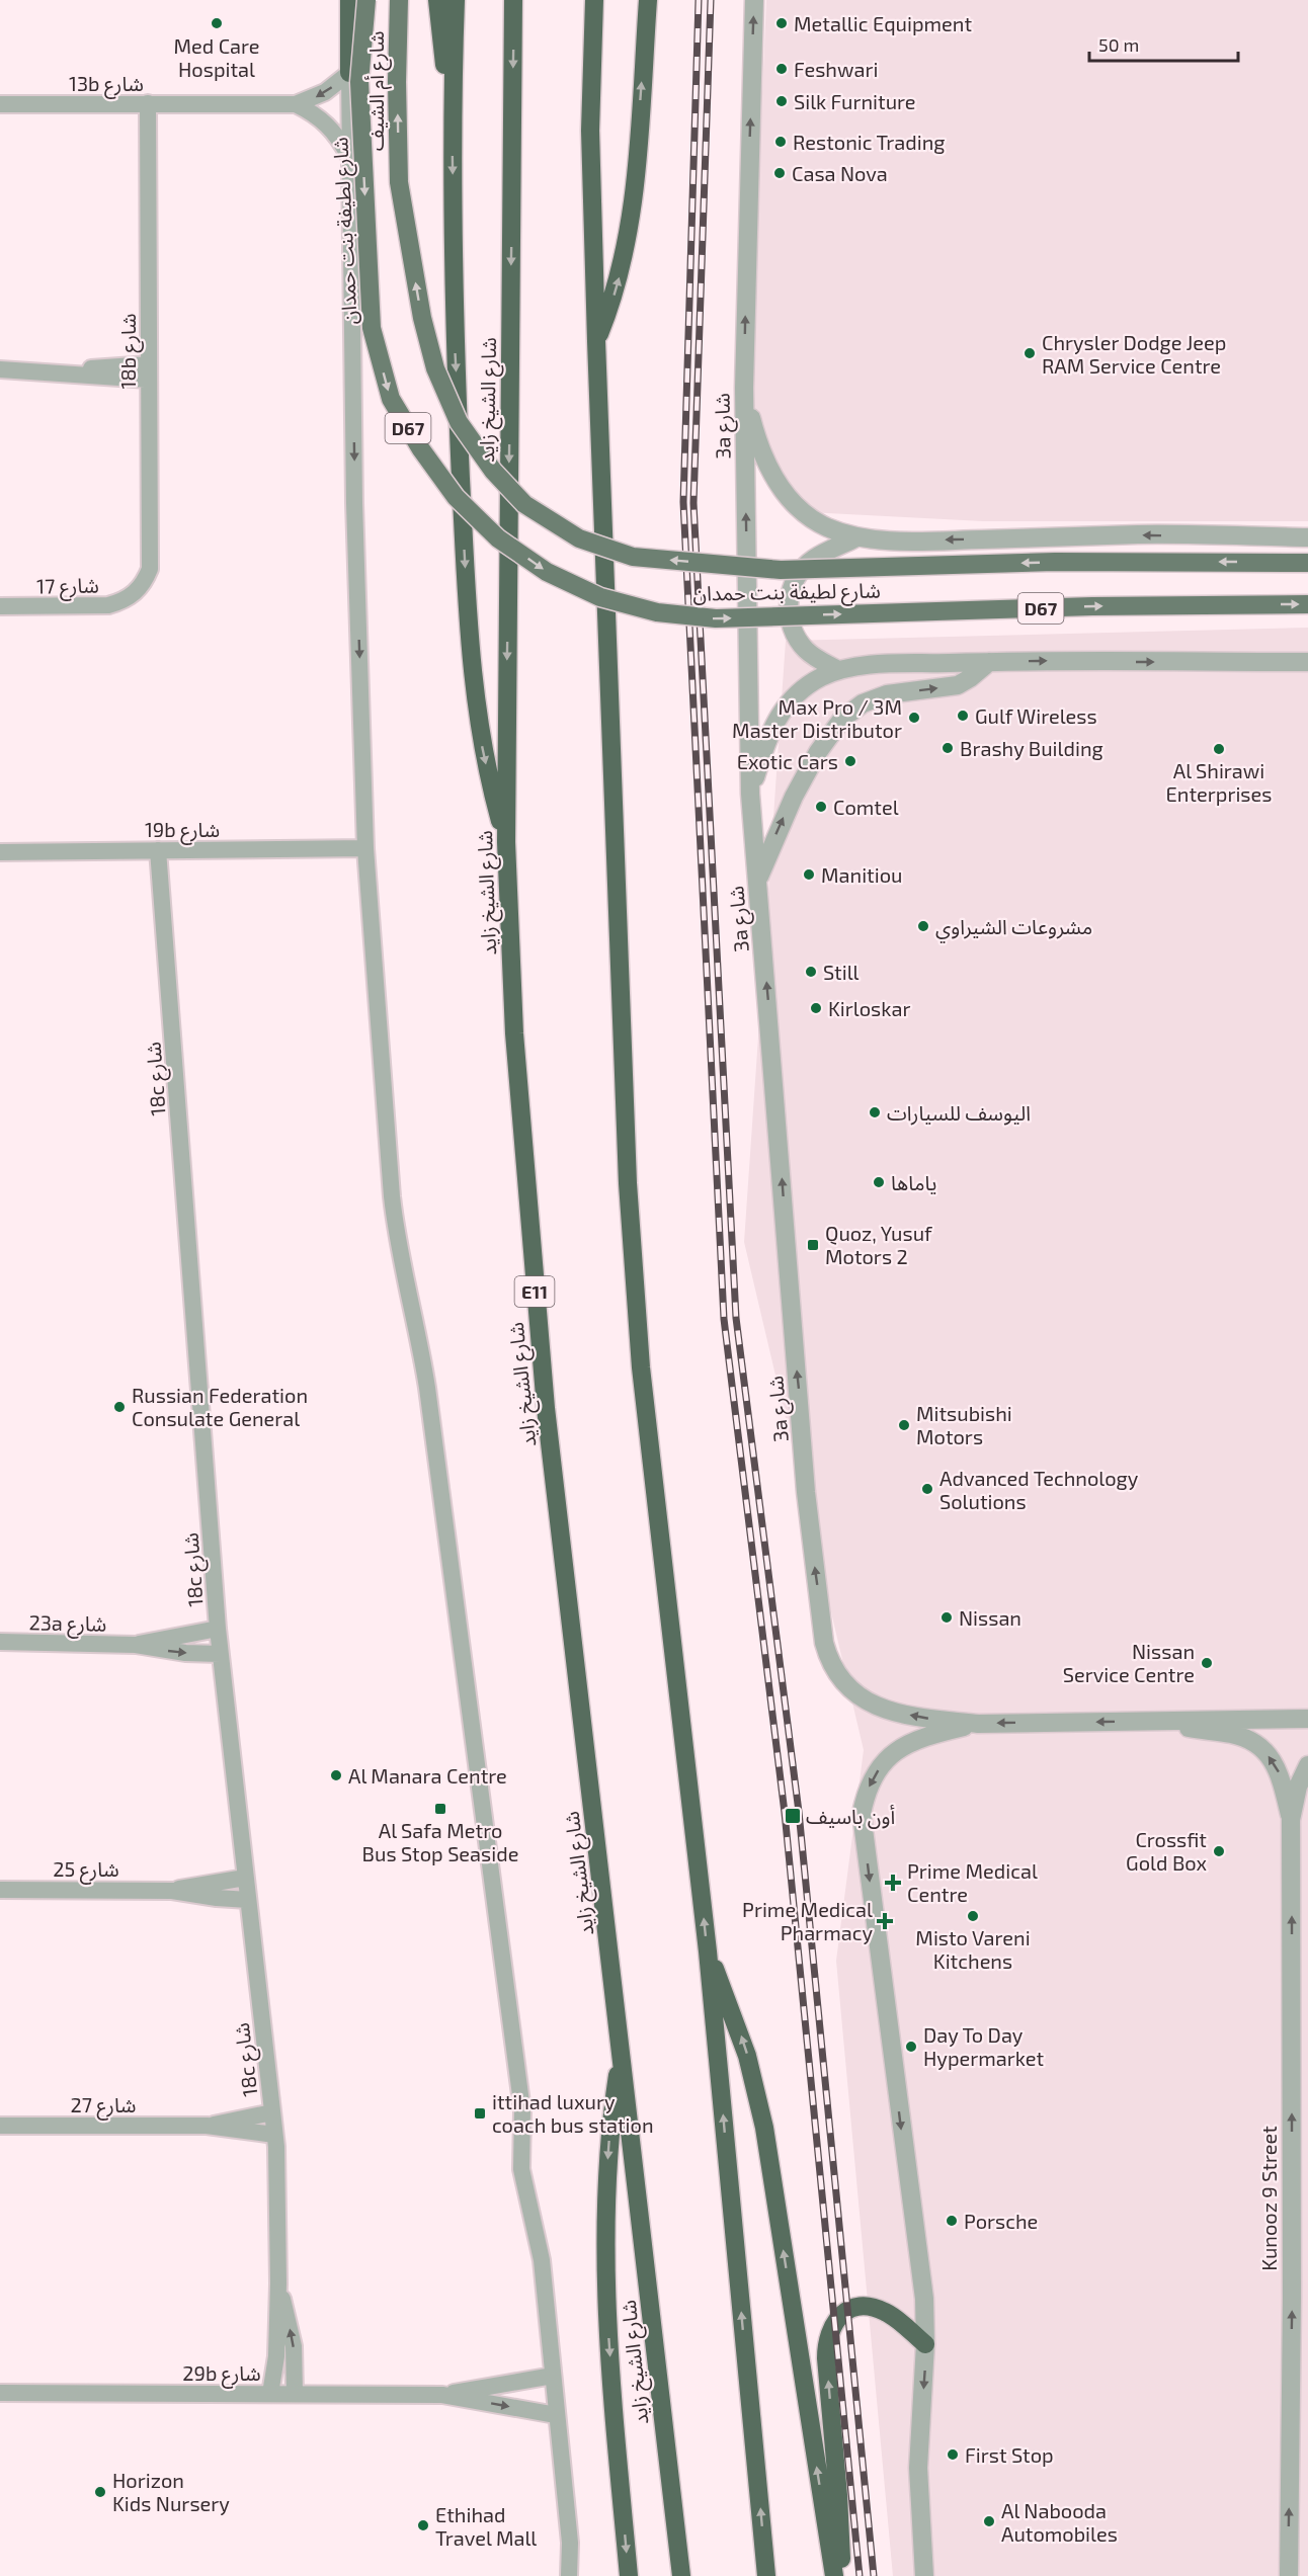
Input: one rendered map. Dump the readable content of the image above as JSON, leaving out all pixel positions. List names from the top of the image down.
{
  "streets": {
    "highway": ["شارع الشيخ زايد", "E11"],
    "main road": ["شارع أم الشيف", "شارع لطيفة بنت حمدان", "D67"],
    "street": [
      "13b شارع",
      "18b شارع",
      "3a شارع",
      "شارع 17",
      "19b شارع",
      "18c شارع",
      "23a شارع",
      "شارع 25",
      "شارع 27",
      "Kunooz 9 Street",
      "29b شارع"
    ]
  },
  "crossings": [
    ["13b شارع", "18b شارع"],
    ["شارع أم الشيف", "شارع لطيفة بنت حمدان"],
    ["18b شارع", "شارع 17"],
    ["19b شارع", "18c شارع"],
    ["18c شارع", "23a شارع"],
    ["18c شارع", "شارع 25"],
    ["18c شارع", "شارع 27"],
    ["18c شارع", "29b شارع"]
  ],
  "one_way": ["شارع أم الشيف", "3a شارع", "Kunooz 9 Street"],
  "places": {
    "other": [
      "Med Care Hospital",
      "Metallic Equipment",
      "Feshwari",
      "Silk Furniture",
      "Restonic Trading",
      "Casa Nova",
      "Chrysler Dodge Jeep RAM Service Centre",
      "Gulf Wireless",
      "Max Pro / 3M Master Distributor",
      "Brashy Building",
      "Al Shirawi Enterprises",
      "Exotic Cars",
      "Comtel",
      "Manitiou",
      "مشروعات الشيراوي",
      "Still",
      "Kirloskar",
      "اليوسف للسيارات",
      "ياماها",
      "Russian Federation Consulate General",
      "Mitsubishi Motors",
      "Advanced Technology Solutions",
      "Nissan",
      "Nissan Service Centre",
      "Al Manara Centre",
      "Crossfit Gold Box",
      "Misto Vareni Kitchens",
      "Day To Day Hypermarket",
      "Porsche",
      "First Stop",
      "Horizon Kids Nursery",
      "Al Nabooda Automobiles",
      "Ethihad Travel Mall"
    ],
    "transit": [
      "Quoz, Yusuf Motors 2",
      "Al Safa Metro Bus Stop Seaside",
      "أون باسيف",
      "ittihad luxury coach bus station"
    ],
    "health": ["Prime Medical Centre", "Prime Medical Pharmacy"]
  },
  "scale_bar": "50 m"
}
